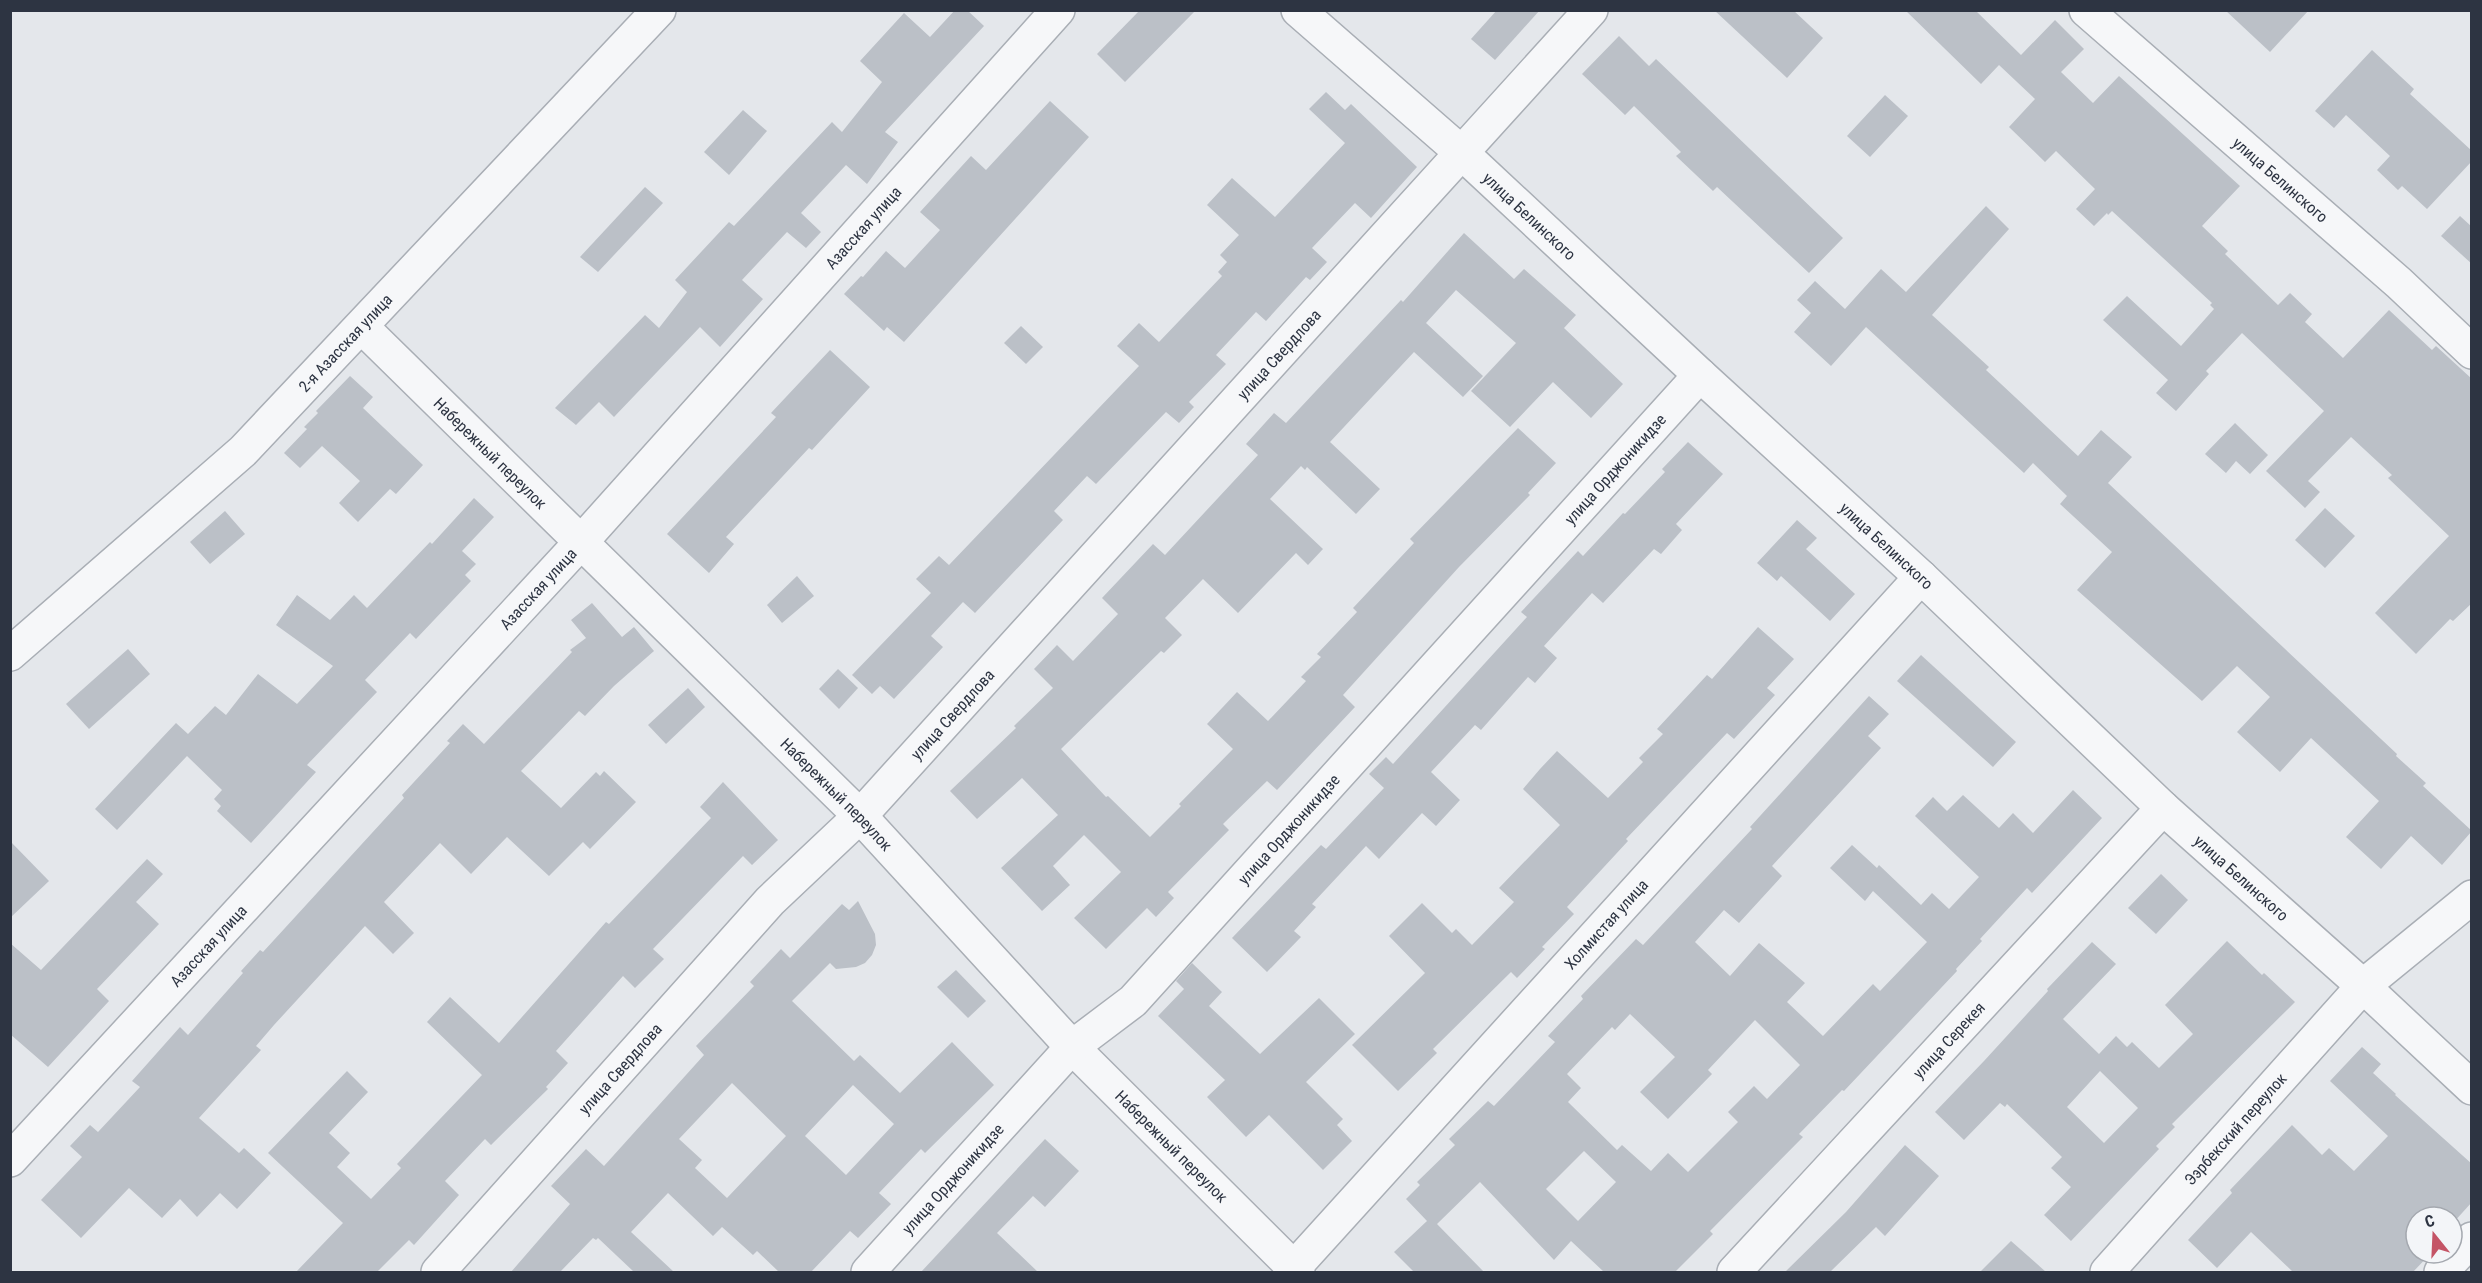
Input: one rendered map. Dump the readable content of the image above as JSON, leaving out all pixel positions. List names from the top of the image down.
{
  "streets": {
    "street": [
      "улица Белинского",
      "Азасская улица",
      "2-я Азасская улица",
      "улица Свердлова",
      "Набережный переулок",
      "улица Орджоникидзе",
      "Холмистая улица",
      "улица Серекея",
      "Ээрбекский переулок"
    ]
  },
  "crossings": [
    ["улица Белинского", "улица Свердлова"],
    ["улица Белинского", "улица Орджоникидзе"],
    ["улица Белинского", "Холмистая улица"],
    ["улица Белинского", "улица Серекея"],
    ["улица Белинского", "Ээрбекский переулок"],
    ["Азасская улица", "Набережный переулок"],
    ["2-я Азасская улица", "Набережный переулок"],
    ["улица Свердлова", "Набережный переулок"],
    ["Набережный переулок", "улица Орджоникидзе"],
    ["Набережный переулок", "Холмистая улица"]
  ],
  "north": "top"
}
